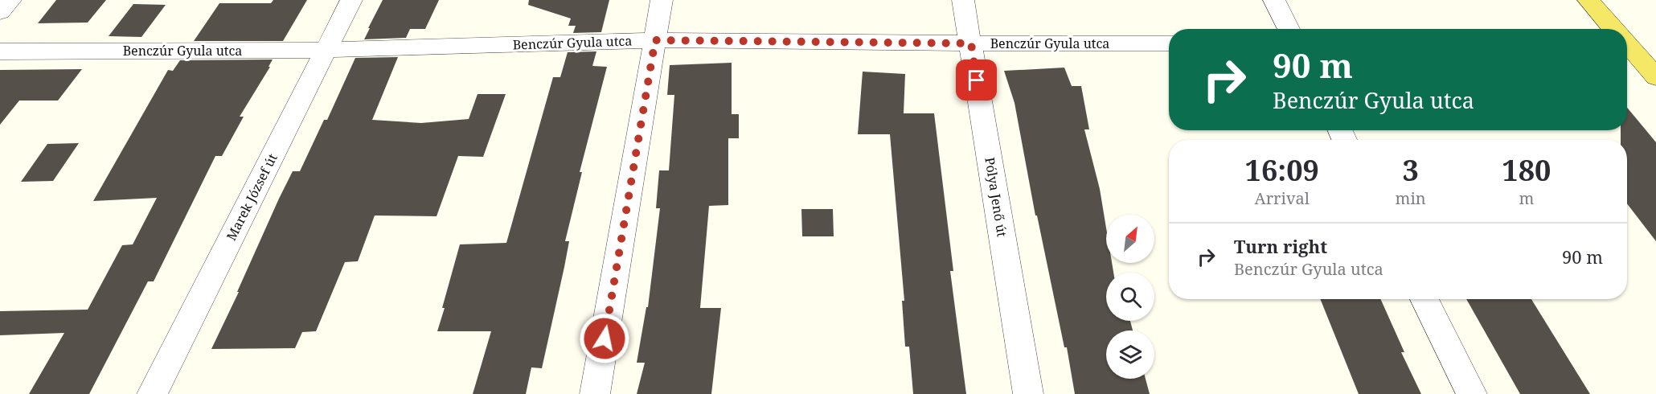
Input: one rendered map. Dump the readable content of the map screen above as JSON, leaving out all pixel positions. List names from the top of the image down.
{
  "streets": {
    "street": ["Benczúr Gyula utca", "Marek József út", "Pólya Jenő út"]
  },
  "crossings": [
    ["Benczúr Gyula utca", "Marek József út"],
    ["Benczúr Gyula utca", "Pólya Jenő út"]
  ],
  "north": "top right",
  "page": {
    "turn": ["90 m", "Benczúr Gyula utca"],
    "eta": [
      "16:09",
      "Arrival",
      "3",
      "min",
      "180",
      "m"
    ],
    "list": [
      {
        "name": "Turn right",
        "note": "Benczúr Gyula utca",
        "value": "90 m"
      }
    ]
  }
}
